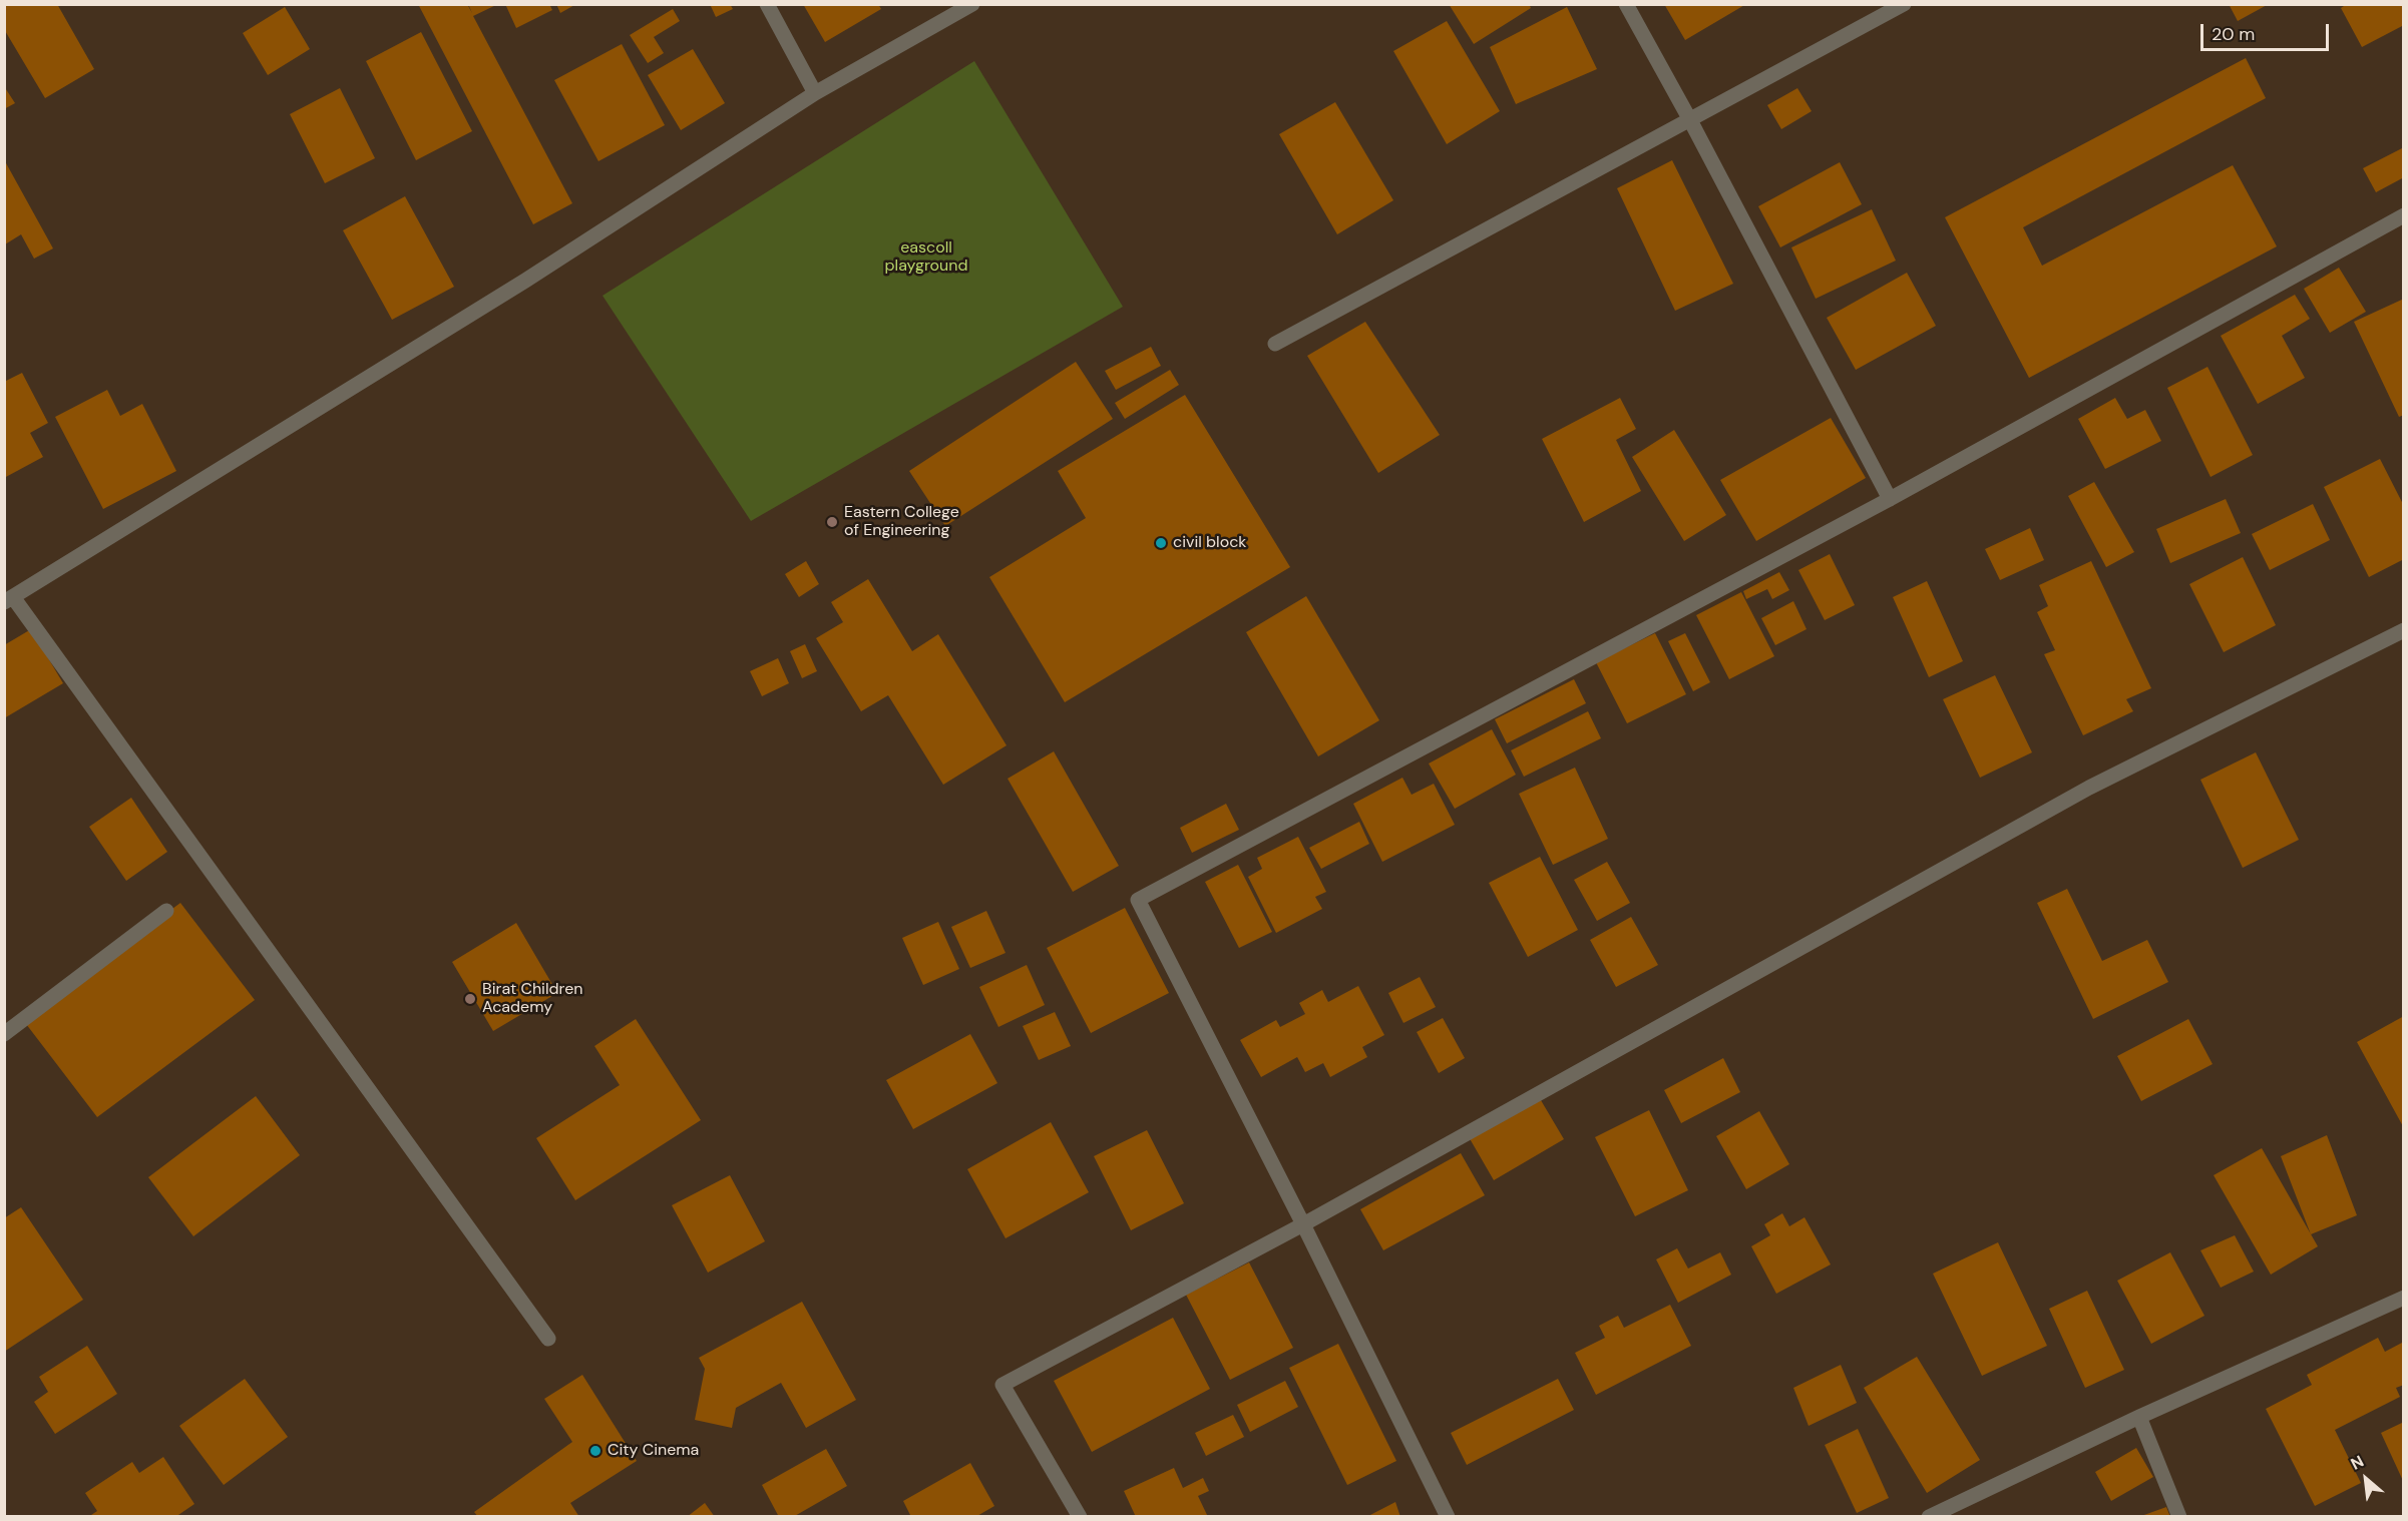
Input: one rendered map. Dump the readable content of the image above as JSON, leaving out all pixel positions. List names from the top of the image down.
{
  "parks": ["eascoll playground"],
  "places": [
    "Eastern College of Engineering",
    "civil block",
    "Birat Children Academy",
    "City Cinema"
  ],
  "scale_bar": "20 m",
  "north": "top left"
}
